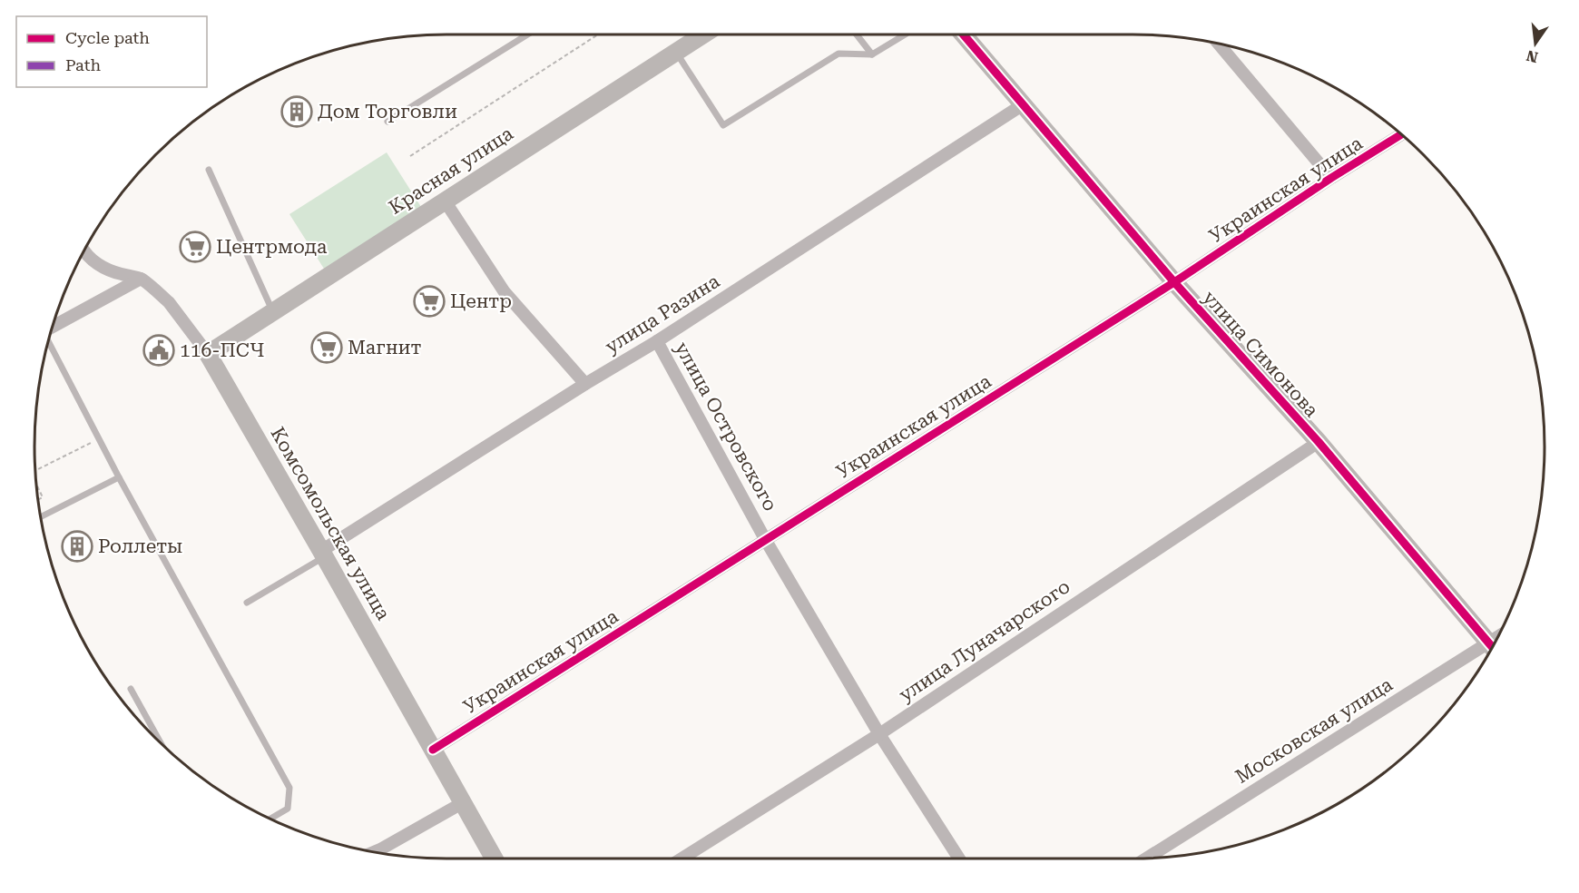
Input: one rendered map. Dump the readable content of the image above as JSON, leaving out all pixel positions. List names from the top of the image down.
{
  "streets": {
    "street": [
      "Красная улица",
      "Украинская улица",
      "улица Разина",
      "улица Симонова",
      "улица Островского",
      "Комсомольская улица",
      "улица Луначарского",
      "Московская улица"
    ]
  },
  "crossings": [
    ["Красная улица", "Комсомольская улица"],
    ["Украинская улица", "улица Симонова"],
    ["Украинская улица", "улица Островского"],
    ["Украинская улица", "Комсомольская улица"],
    ["улица Разина", "улица Симонова"],
    ["улица Разина", "улица Островского"],
    ["улица Разина", "Комсомольская улица"],
    ["улица Симонова", "улица Луначарского"],
    ["улица Островского", "улица Луначарского"]
  ],
  "places": {
    "building": ["Дом Торговли", "Роллеты"],
    "supermarket": ["Центрмода", "Центр", "Магнит"],
    "public building": ["116-ПСЧ"]
  },
  "legend": ["Cycle path", "Path"],
  "north": "bottom"
}
